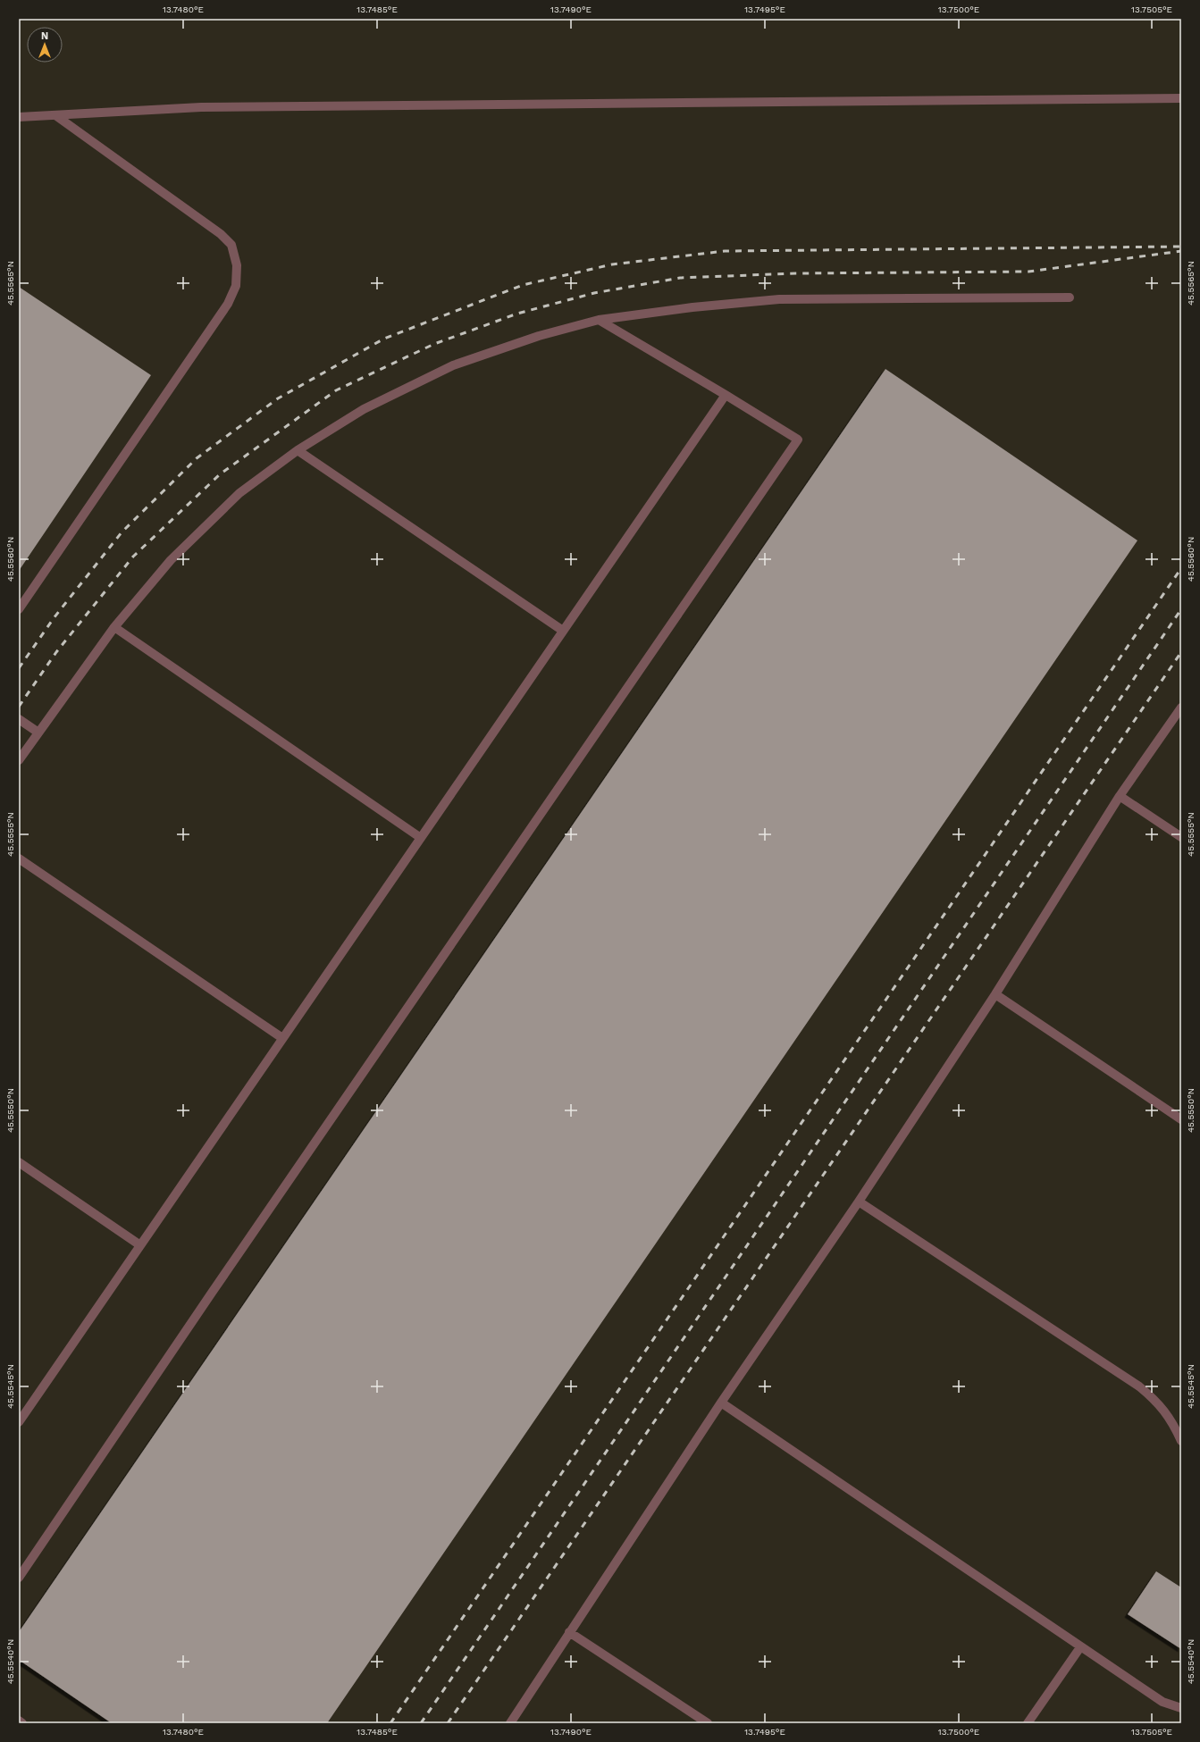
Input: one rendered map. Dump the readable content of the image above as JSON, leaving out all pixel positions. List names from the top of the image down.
{
  "north": "top",
  "coordinates": [
    "13.7480°E",
    "13.7485°E",
    "13.7490°E",
    "13.7495°E",
    "13.7500°E",
    "13.7505°E",
    "45.5565°N",
    "45.5560°N",
    "45.5555°N",
    "45.5550°N",
    "45.5545°N",
    "45.5540°N"
  ]
}
